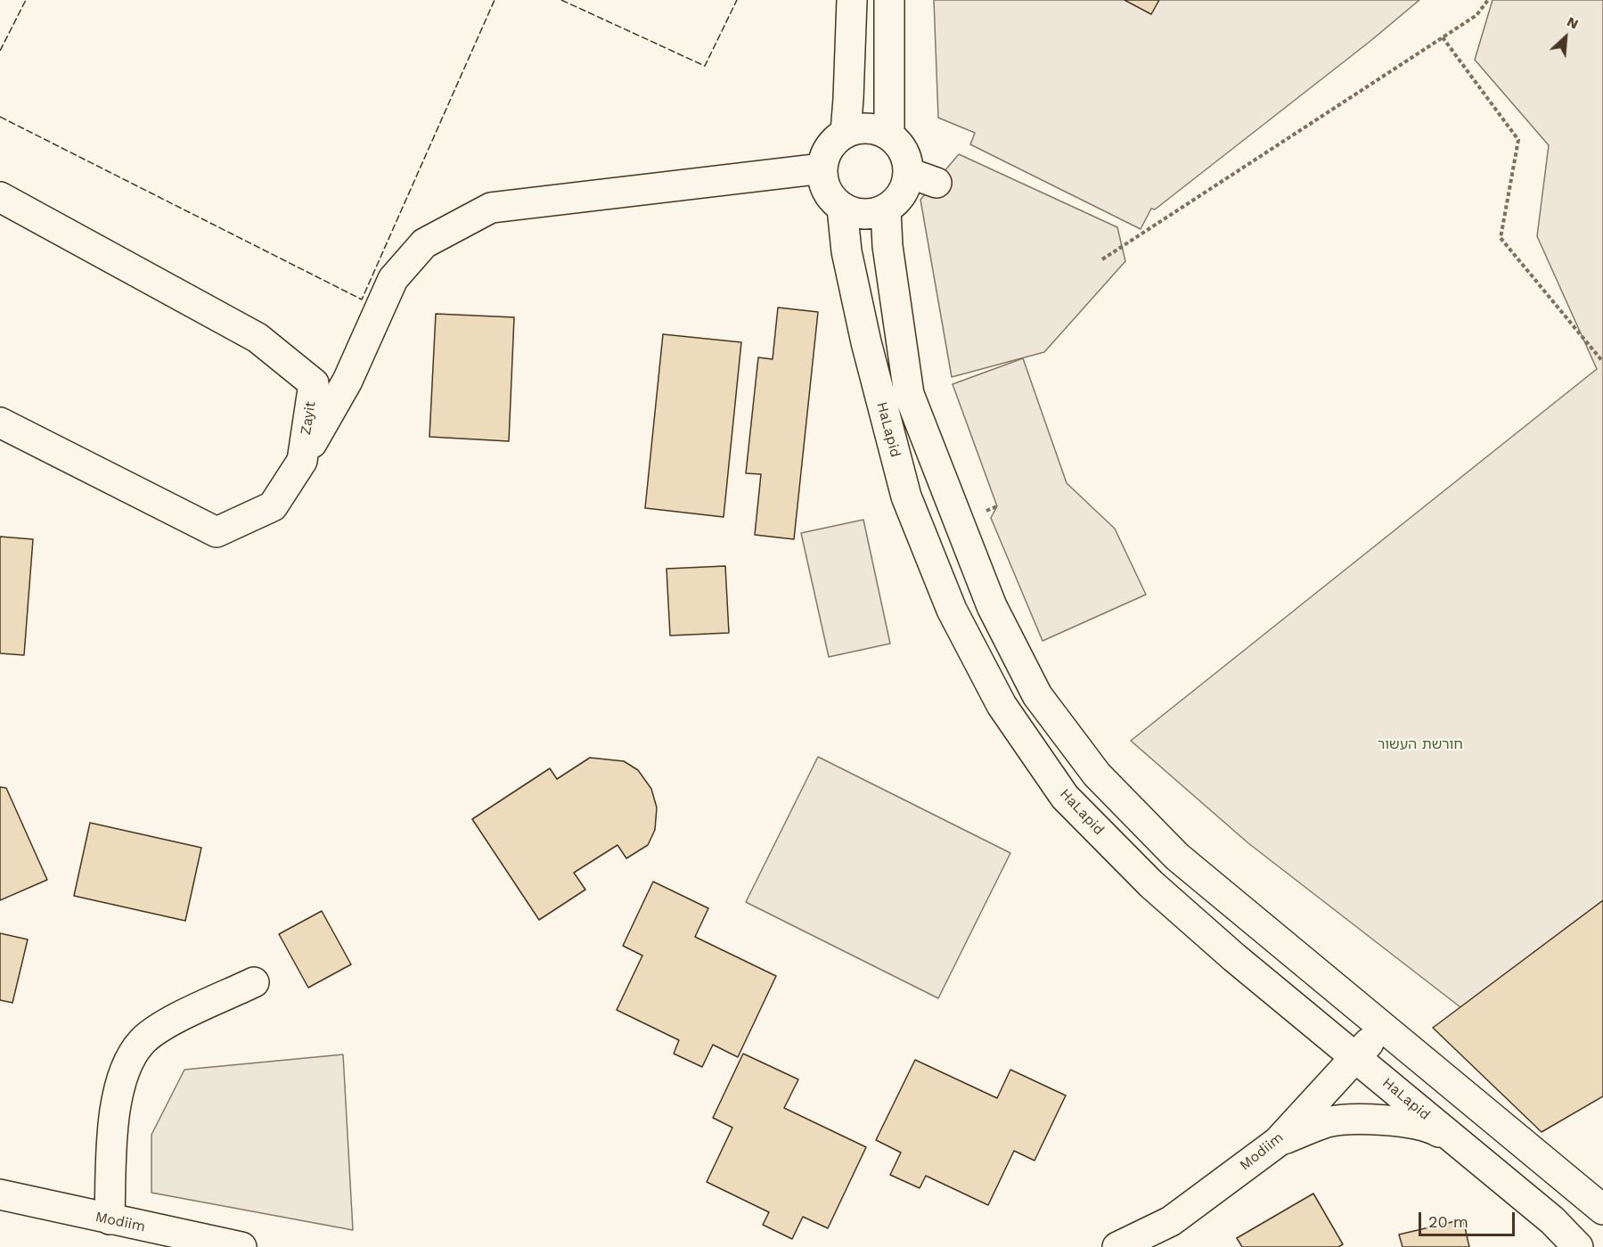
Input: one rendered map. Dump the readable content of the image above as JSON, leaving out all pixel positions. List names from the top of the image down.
{
  "streets": {
    "street": ["Zayit", "HaLapid", "Modiim"]
  },
  "crossings": [
    ["HaLapid", "Modiim"]
  ],
  "parks": ["חורשת העשור"],
  "scale_bar": "20 m",
  "north": "top right"
}
